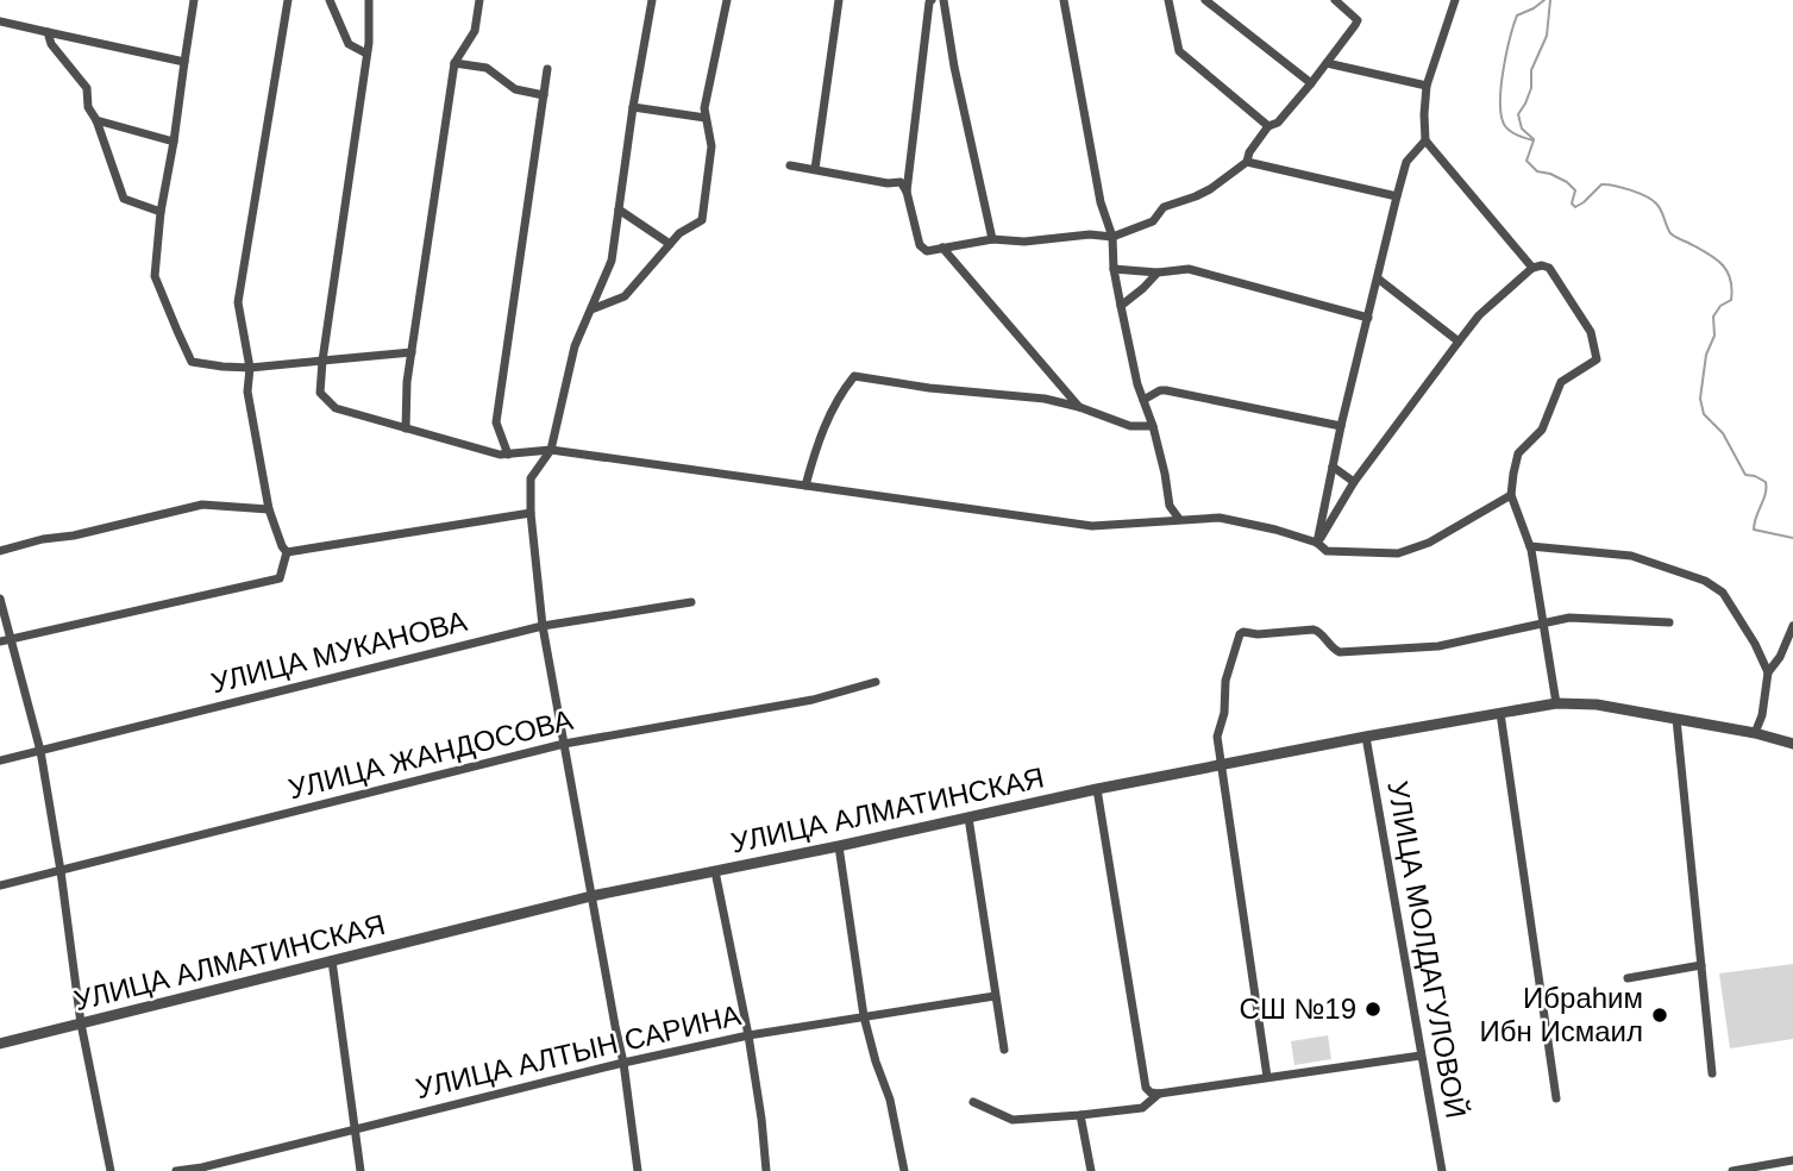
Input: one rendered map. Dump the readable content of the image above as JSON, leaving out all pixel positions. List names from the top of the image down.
{
  "streets": {
    "street": [
      "УЛИЦА МУКАНОВА",
      "УЛИЦА ЖАНДОСОВА",
      "УЛИЦА АЛМАТИНСКАЯ",
      "УЛИЦА МОЛДАГУЛОВОЙ",
      "УЛИЦА АЛТЫН САРИНА"
    ]
  },
  "crossings": [
    ["УЛИЦА АЛМАТИНСКАЯ", "УЛИЦА МОЛДАГУЛОВОЙ"]
  ],
  "places": ["СШ №19", "Ибраһим Ибн Исмаил"]
}
